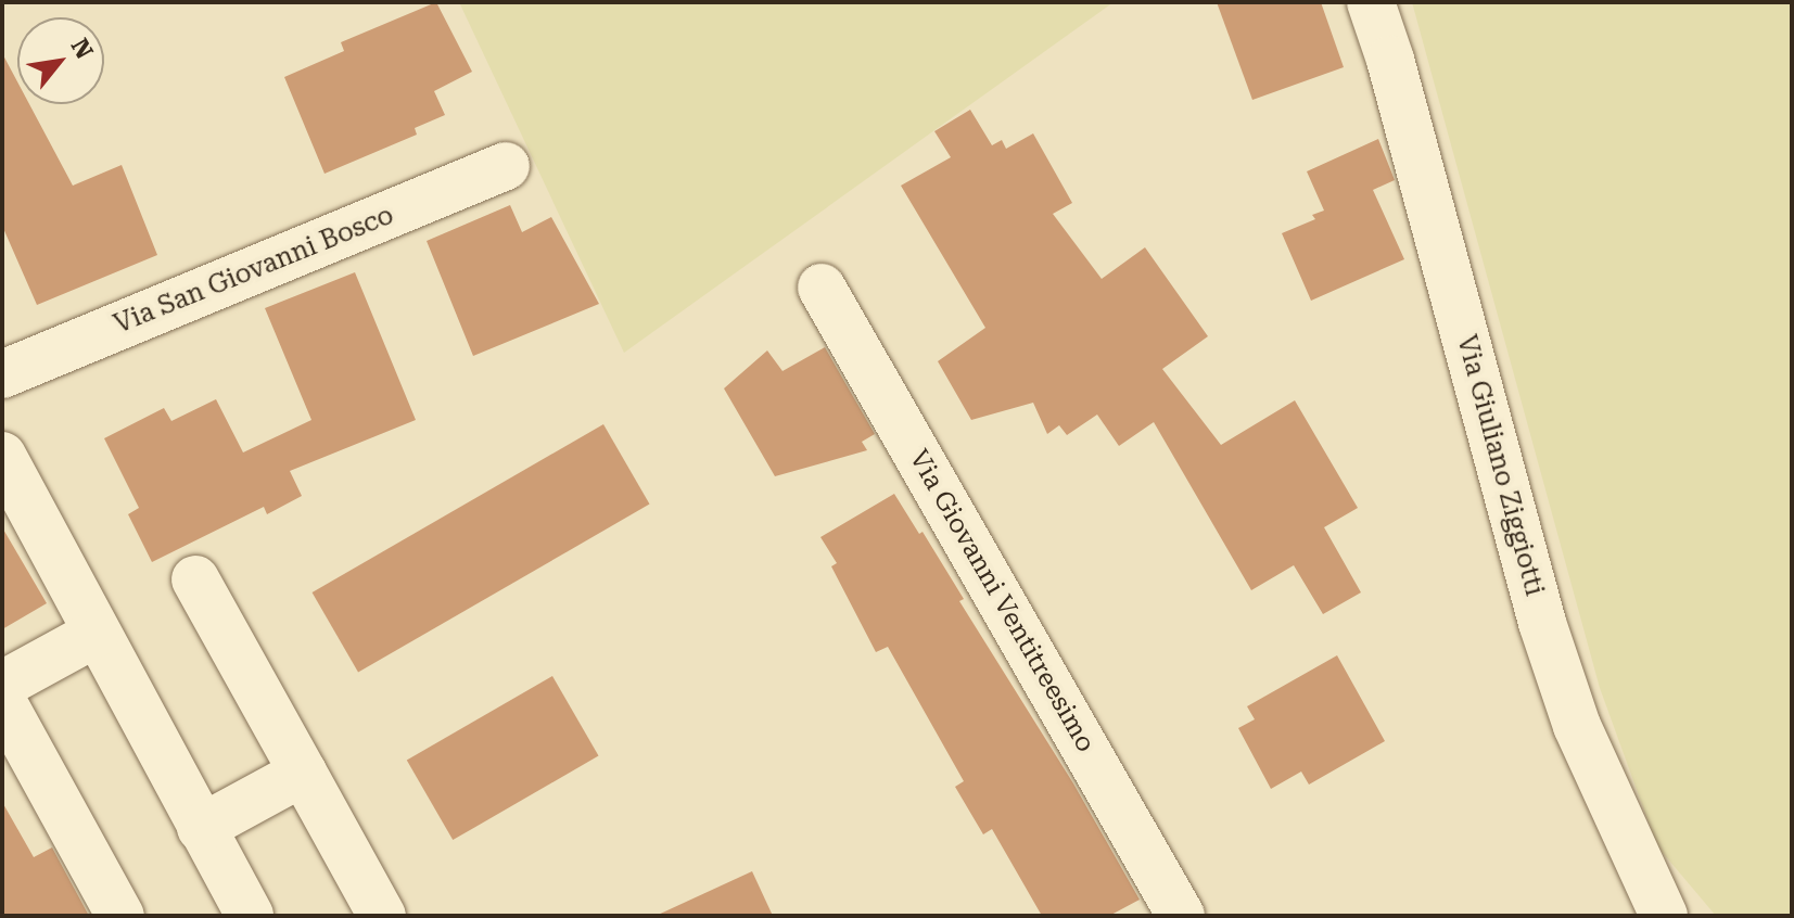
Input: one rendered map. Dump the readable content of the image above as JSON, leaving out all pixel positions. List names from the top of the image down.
{
  "streets": {
    "street": ["Via San Giovanni Bosco", "Via Giuliano Ziggiotti", "Via Giovanni Ventitreesimo"]
  },
  "north": "top right"
}
